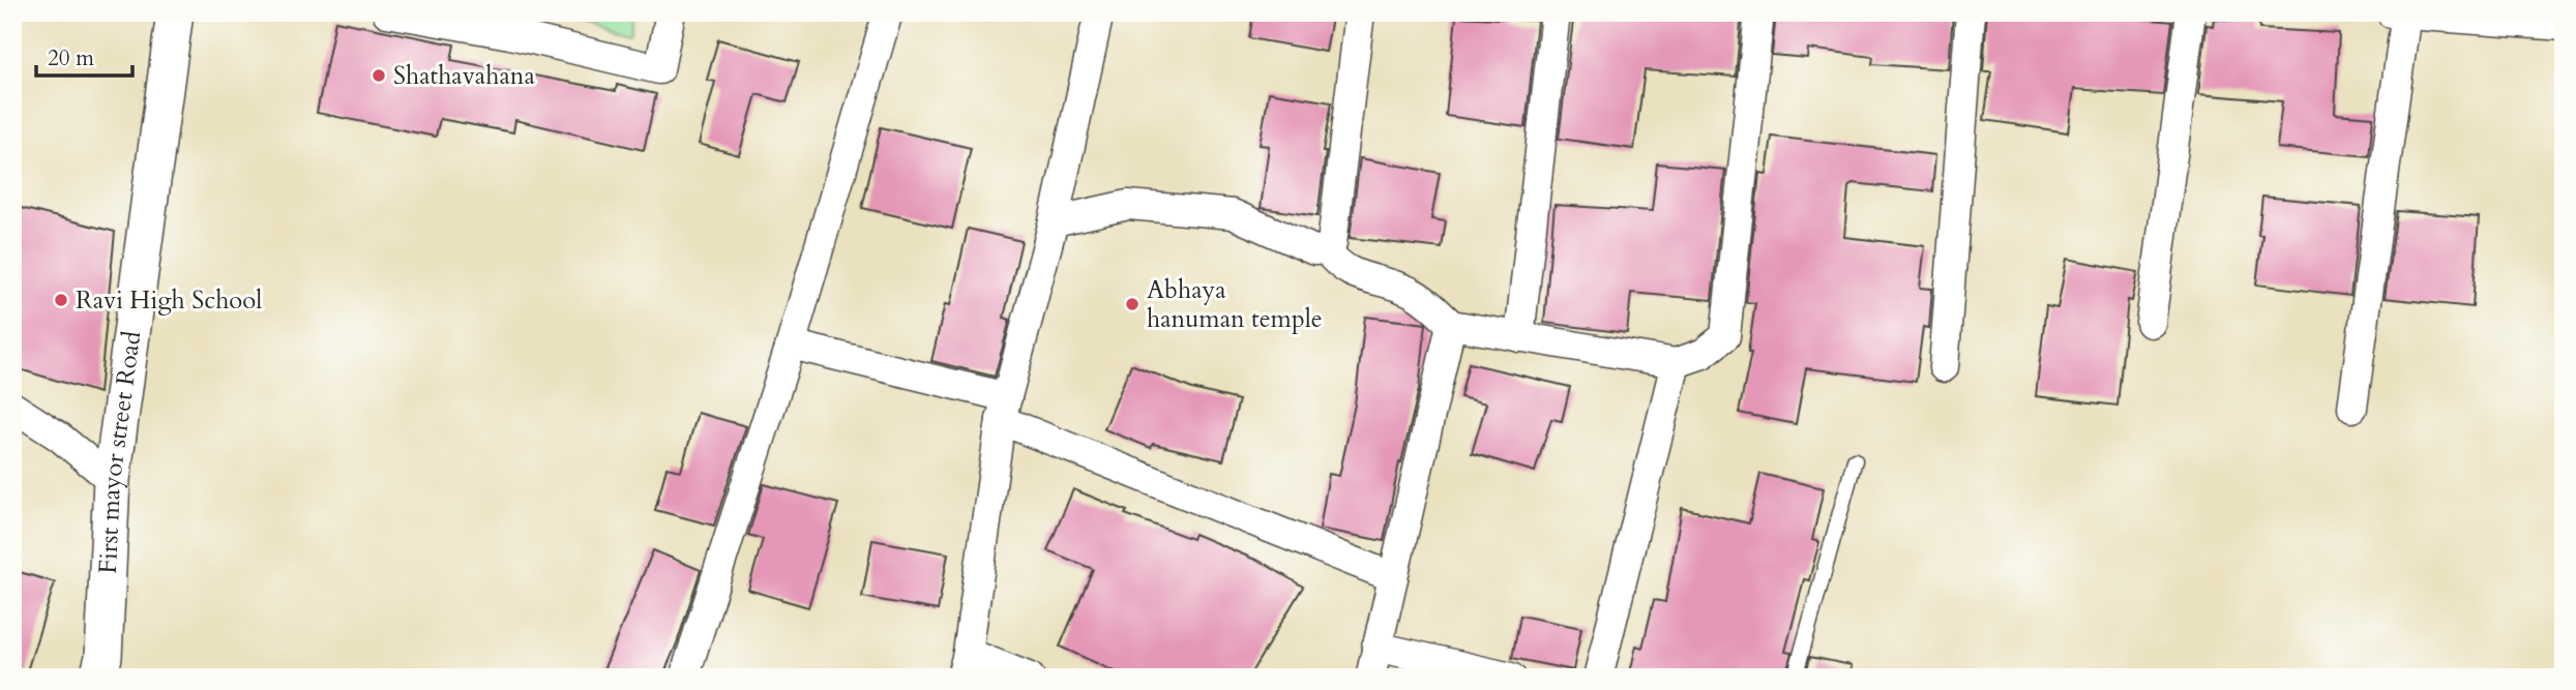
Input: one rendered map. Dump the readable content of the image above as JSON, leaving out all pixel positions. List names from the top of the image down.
{
  "streets": {
    "street": ["First mayor street Road"]
  },
  "places": ["Shathavahana", "Ravi High School", "Abhaya hanuman temple"],
  "scale_bar": "20 m"
}
